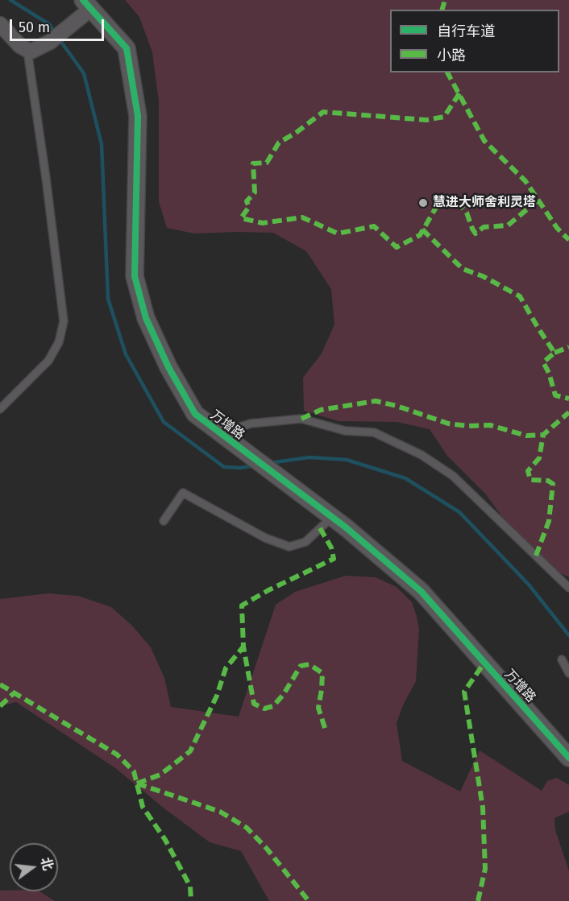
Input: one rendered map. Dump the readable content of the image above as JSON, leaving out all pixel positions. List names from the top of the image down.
{
  "streets": {
    "street": ["万增路"]
  },
  "places": ["慧进大师舍利灵塔"],
  "legend": ["自行车道", "小路"],
  "scale_bar": "50 m",
  "north": "right"
}
